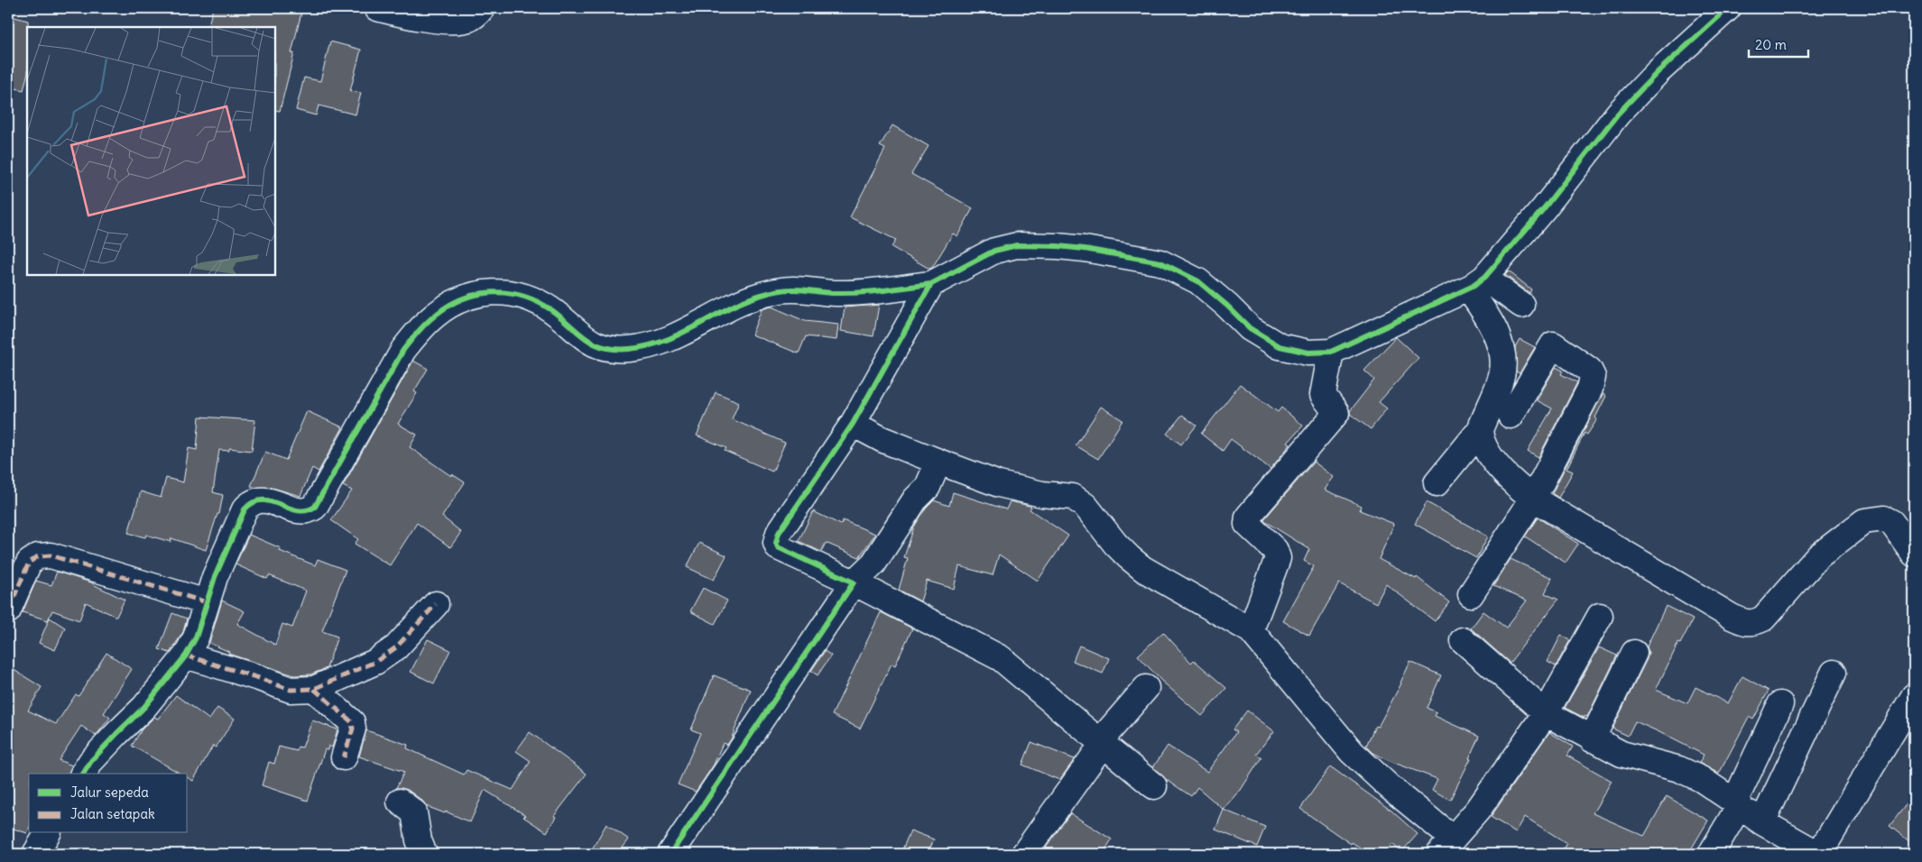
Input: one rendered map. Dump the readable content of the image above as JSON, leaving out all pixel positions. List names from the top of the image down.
{
  "legend": ["Jalur sepeda", "Jalan setapak"],
  "scale_bar": "20 m"
}
